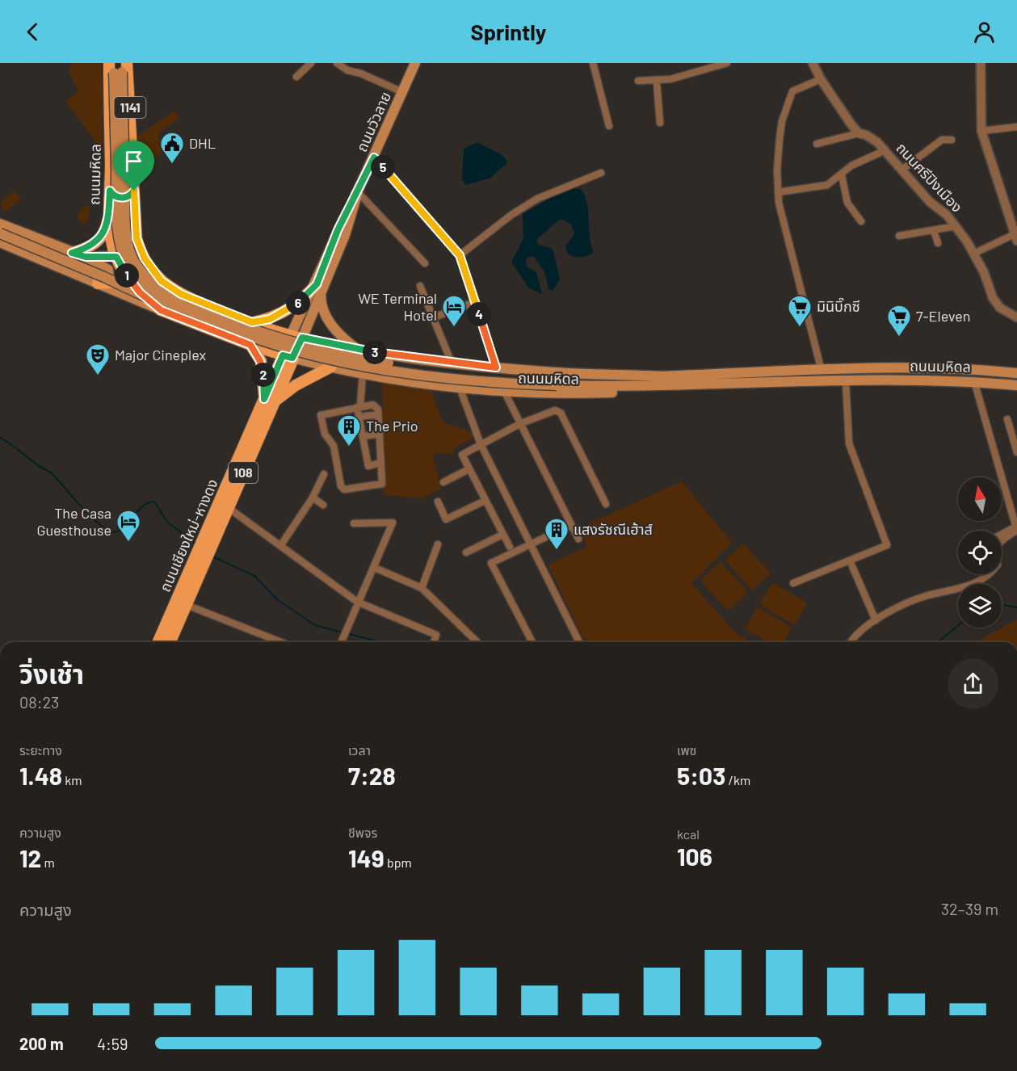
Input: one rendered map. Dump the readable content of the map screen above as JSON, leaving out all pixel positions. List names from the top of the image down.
{
  "streets": {
    "main road": [
      "1141",
      "ถนนวัวลาย",
      "ถนนมหิดล",
      "108",
      "ถนนเชียงใหม่-หางดง"
    ],
    "street": ["ถนนศรีปิงเมือง"]
  },
  "crossings": [
    ["1141", "ถนนมหิดล"],
    ["ถนนวัวลาย", "ถนนมหิดล"],
    ["ถนนวัวลาย", "108"],
    ["ถนนมหิดล", "108"],
    ["ถนนมหิดล", "ถนนเชียงใหม่-หางดง"],
    ["108", "ถนนเชียงใหม่-หางดง"]
  ],
  "places": {
    "public building": ["DHL"],
    "hotel": ["WE Terminal Hotel", "The Casa Guesthouse"],
    "supermarket": ["มินิบิ๊กซี", "7-Eleven"],
    "theatre": ["Major Cineplex"],
    "building": ["The Prio", "แสงรัชณีเฮ้าส์"]
  },
  "north": "top",
  "page": {
    "header": "Sprintly",
    "pins": [
      "5",
      "1",
      "6",
      "4",
      "3",
      "2"
    ],
    "heading": ["วิ่งเช้า", "08:23"],
    "stats": [
      ["ระยะทาง", "1.48 km"],
      ["เวลา", "7:28"],
      ["เพซ", "5:03 /km"],
      ["ความสูง", "12 m"],
      ["ชีพจร", "149 bpm"],
      ["kcal", "106"]
    ],
    "chart": ["ความสูง", "32–39 m"],
    "list": [
      {
        "name": "200 m",
        "note": "4:59"
      }
    ]
  }
}
